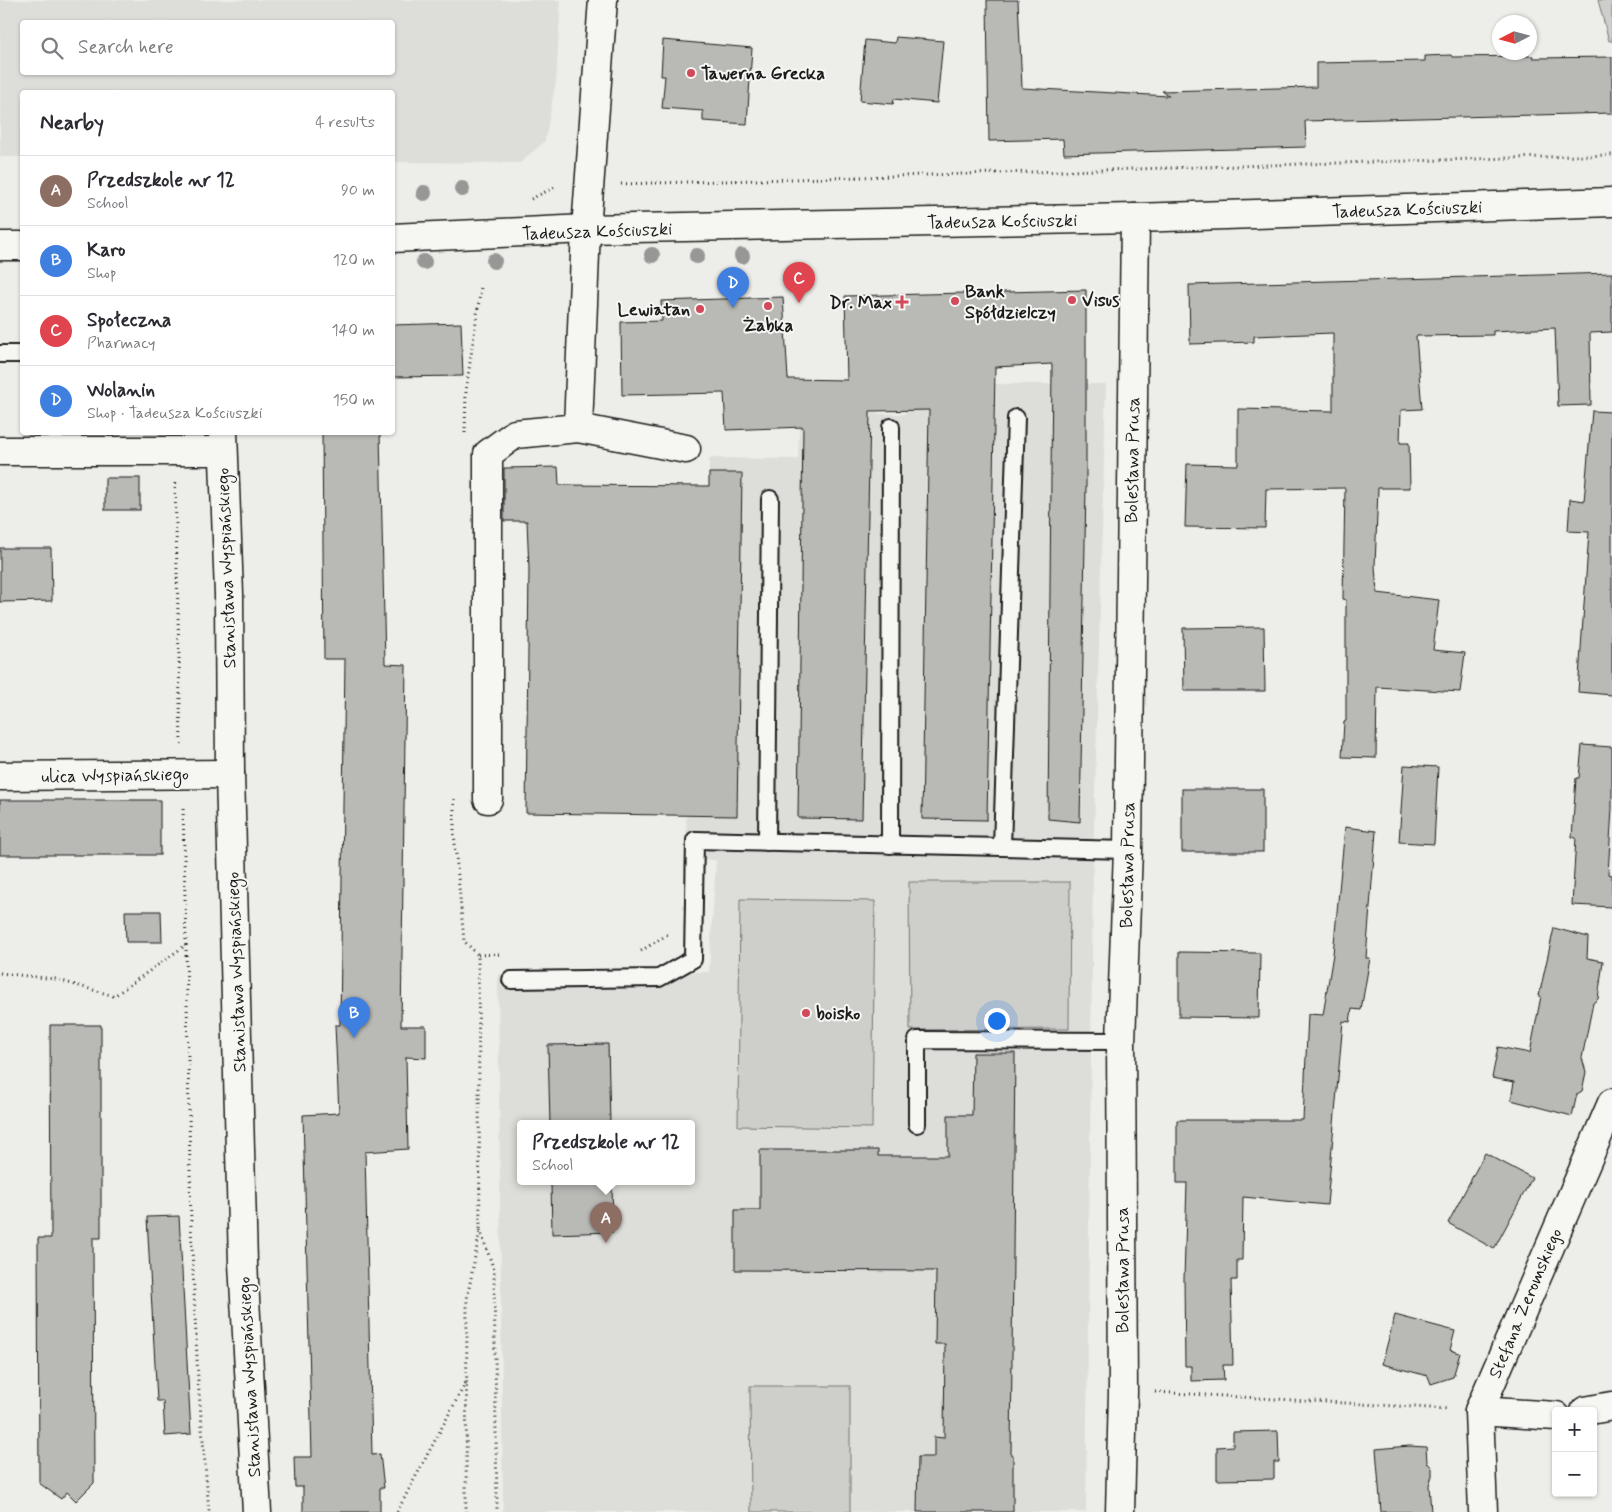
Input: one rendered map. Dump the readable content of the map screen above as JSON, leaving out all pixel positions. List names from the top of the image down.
{
  "streets": {
    "street": [
      "Tadeusza Kościuszki",
      "Bolesława Prusa",
      "Stanisława Wyspiańskiego",
      "ulica Wyspiańskiego",
      "Stefana Żeromskiego"
    ]
  },
  "crossings": [
    ["Tadeusza Kościuszki", "Bolesława Prusa"],
    ["Stanisława Wyspiańskiego", "ulica Wyspiańskiego"]
  ],
  "places": {
    "other": [
      "Tawerna Grecka",
      "Visus",
      "Bank Spółdzielczy",
      "Żabka",
      "Lewiatan",
      "boisko"
    ],
    "health": ["Dr. Max"]
  },
  "north": "left",
  "page": {
    "search": "Search here",
    "heading": ["Nearby", "4 results"],
    "list": [
      {
        "mark": "A",
        "name": "Przedszkole nr 12",
        "note": "School",
        "value": "90 m"
      },
      {
        "mark": "B",
        "name": "Karo",
        "note": "Shop",
        "value": "120 m"
      },
      {
        "mark": "C",
        "name": "Społeczna",
        "note": "Pharmacy",
        "value": "140 m"
      },
      {
        "mark": "D",
        "name": "Wolanin",
        "note": "Shop · Tadeusza Kościuszki",
        "value": "150 m"
      }
    ],
    "pins": [
      "C",
      "D",
      "B",
      "A"
    ],
    "popup": ["Przedszkole nr 12", "School"],
    "map_buttons": ["+", "−"]
  }
}
